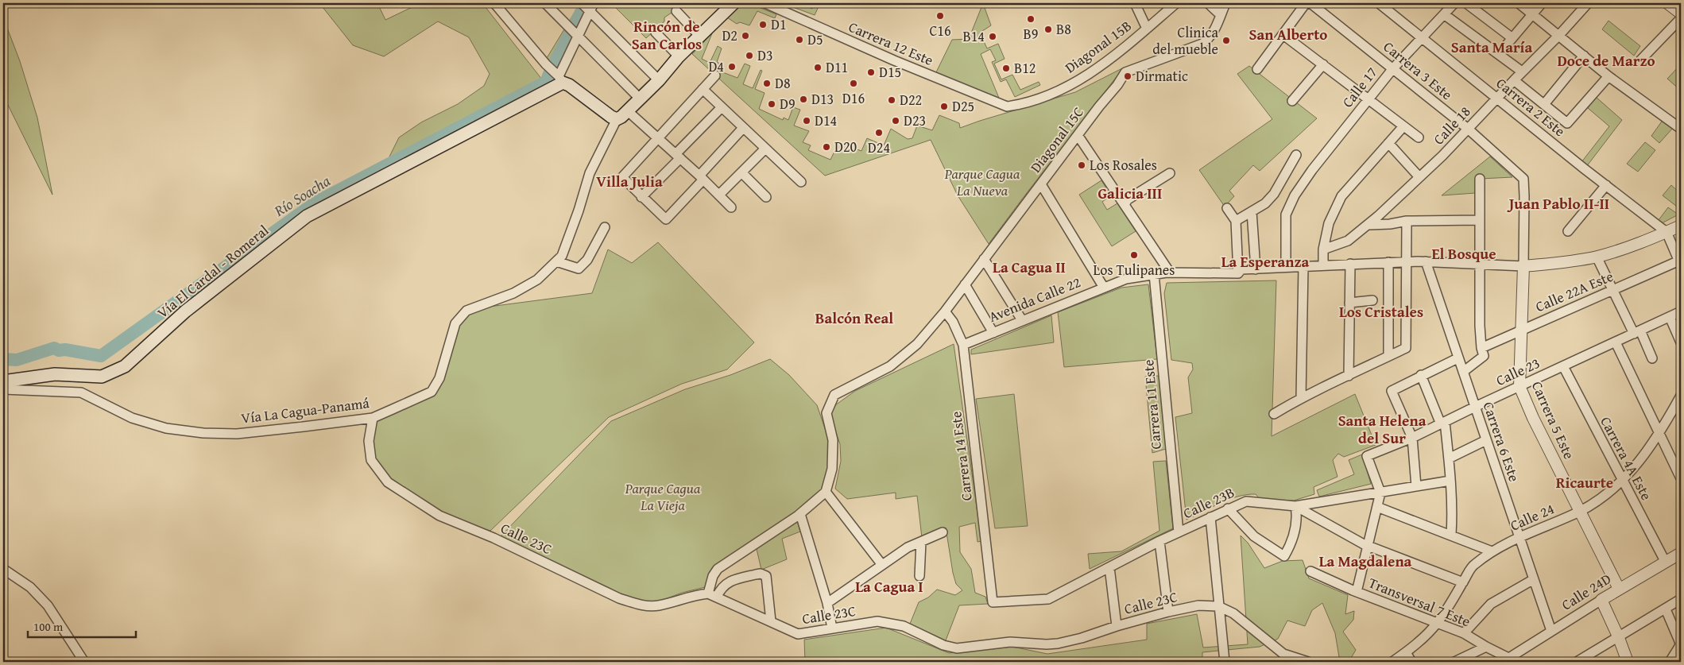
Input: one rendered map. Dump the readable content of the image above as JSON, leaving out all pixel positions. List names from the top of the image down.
{
  "streets": {
    "main road": ["Vía El Cardal - Romeral"],
    "street": [
      "Carrera 12 Este",
      "Diagonal 15B",
      "Carrera 3 Este",
      "Calle 17",
      "Carrera 2 Este",
      "Calle 18",
      "Diagonal 15C",
      "Calle 22A Este",
      "Avenida Calle 22",
      "Calle 23",
      "Carrera 11 Este",
      "Vía La Cagua-Panamá",
      "Carrera 5 Este",
      "Carrera 6 Este",
      "Carrera 14 Este",
      "Carrera 4A Este",
      "Calle 23B",
      "Calle 24",
      "Calle 23C",
      "Calle 24D",
      "Transversal 7 Este"
    ]
  },
  "crossings": [
    ["Carrera 12 Este", "Diagonal 15B"],
    ["Carrera 3 Este", "Calle 17"],
    ["Carrera 3 Este", "Calle 18"],
    ["Carrera 3 Este", "Carrera 5 Este"],
    ["Calle 17", "Carrera 2 Este"],
    ["Calle 17", "Avenida Calle 22"],
    ["Carrera 2 Este", "Calle 18"],
    ["Carrera 2 Este", "Avenida Calle 22"],
    ["Diagonal 15C", "Carrera 14 Este"],
    ["Calle 22A Este", "Carrera 5 Este"],
    ["Calle 22A Este", "Carrera 6 Este"],
    ["Avenida Calle 22", "Carrera 11 Este"],
    ["Avenida Calle 22", "Carrera 5 Este"],
    ["Avenida Calle 22", "Carrera 6 Este"],
    ["Avenida Calle 22", "Carrera 14 Este"],
    ["Calle 23", "Carrera 5 Este"],
    ["Calle 23", "Carrera 6 Este"],
    ["Calle 23", "Carrera 4A Este"],
    ["Calle 23", "Calle 23B"],
    ["Carrera 11 Este", "Calle 23B"],
    ["Vía La Cagua-Panamá", "Calle 23C"],
    ["Carrera 5 Este", "Calle 24"],
    ["Carrera 5 Este", "Calle 24D"],
    ["Carrera 6 Este", "Calle 24"],
    ["Carrera 6 Este", "Calle 24D"],
    ["Carrera 14 Este", "Calle 23B"],
    ["Carrera 4A Este", "Calle 24"],
    ["Carrera 4A Este", "Calle 24D"],
    ["Calle 24", "Transversal 7 Este"],
    ["Calle 24D", "Transversal 7 Este"]
  ],
  "districts": [
    "Rincón de San Carlos",
    "San Alberto",
    "Santa María",
    "Doce de Marzo",
    "Villa Julia",
    "Galicia III",
    "Juan Pablo II-II",
    "El Bosque",
    "La Esperanza",
    "La Cagua II",
    "Los Cristales",
    "Balcón Real",
    "Santa Helena del Sur",
    "Ricaurte",
    "La Magdalena",
    "La Cagua I"
  ],
  "water": ["Río Soacha"],
  "parks": ["Parque Cagua La Nueva", "Parque Cagua La Vieja"],
  "places": [
    "C16",
    "B9",
    "D1",
    "B8",
    "D2",
    "B14",
    "D5",
    "Clinica del mueble",
    "D3",
    "D4",
    "D11",
    "B12",
    "D15",
    "Dirmatic",
    "D8",
    "D16",
    "D13",
    "D22",
    "D9",
    "D25",
    "D14",
    "D23",
    "D24",
    "D20",
    "Los Rosales",
    "Los Tulipanes"
  ],
  "scale_bar": "100 m"
}
